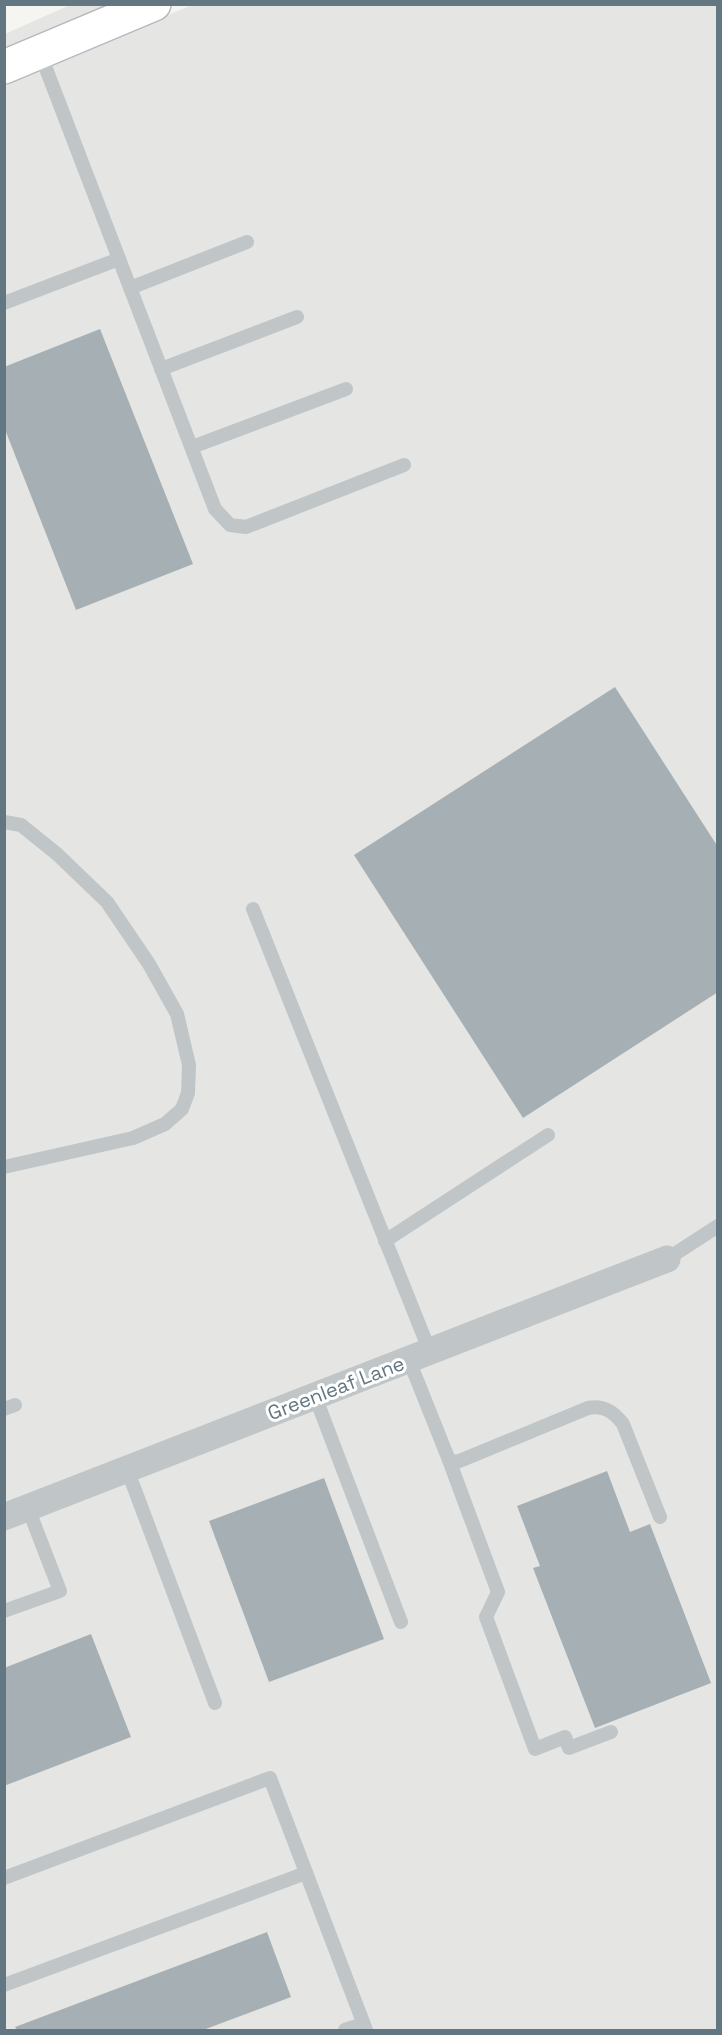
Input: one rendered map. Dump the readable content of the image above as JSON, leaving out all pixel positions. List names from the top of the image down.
{
  "streets": {
    "street": ["Greenleaf Lane"]
  }
}
